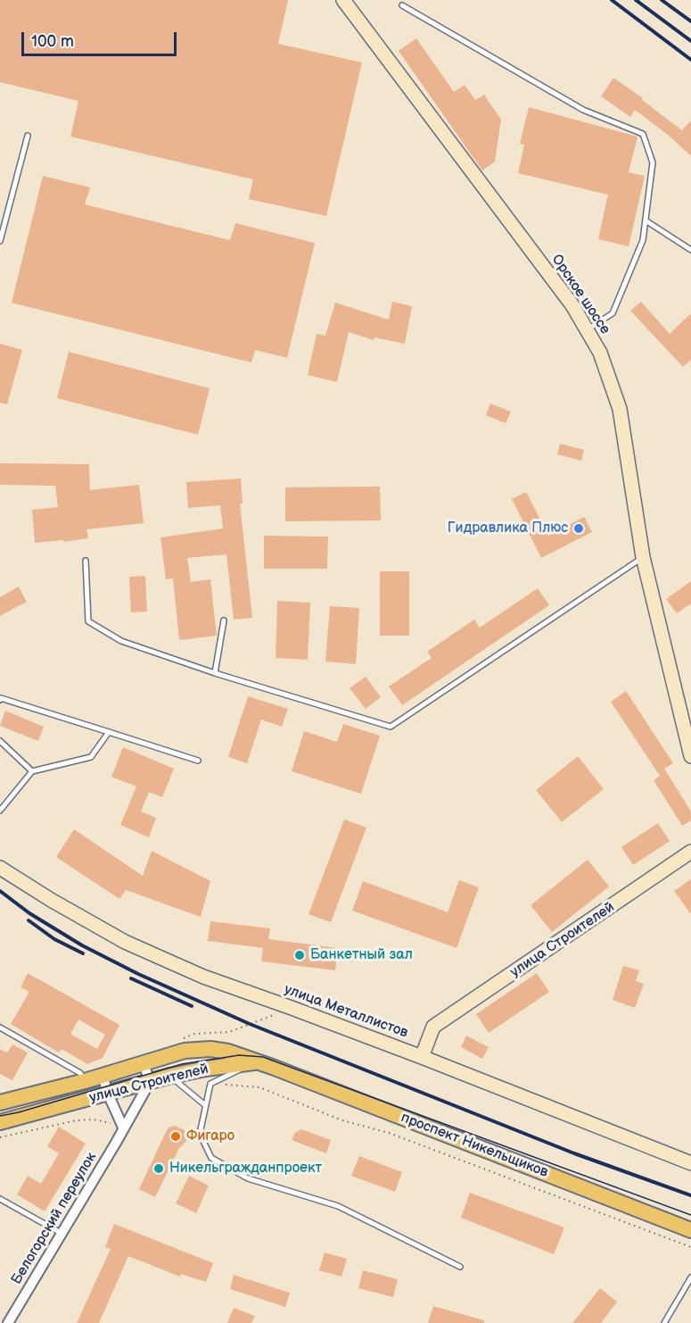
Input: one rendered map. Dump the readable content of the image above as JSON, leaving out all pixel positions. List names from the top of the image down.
{
  "streets": {
    "main road": ["улица Строителей", "проспект Никельщиков"],
    "street": ["Орское шоссе", "улица Металлистов", "Белогорский переулок"]
  },
  "crossings": [
    ["улица Строителей", "улица Металлистов"],
    ["улица Строителей", "проспект Никельщиков"],
    ["улица Строителей", "Белогорский переулок"]
  ],
  "places": [
    "Гидравлика Плюс",
    "Банкетный зал",
    "Фигаро",
    "Никельгражданпроект"
  ],
  "scale_bar": "100 m"
}
